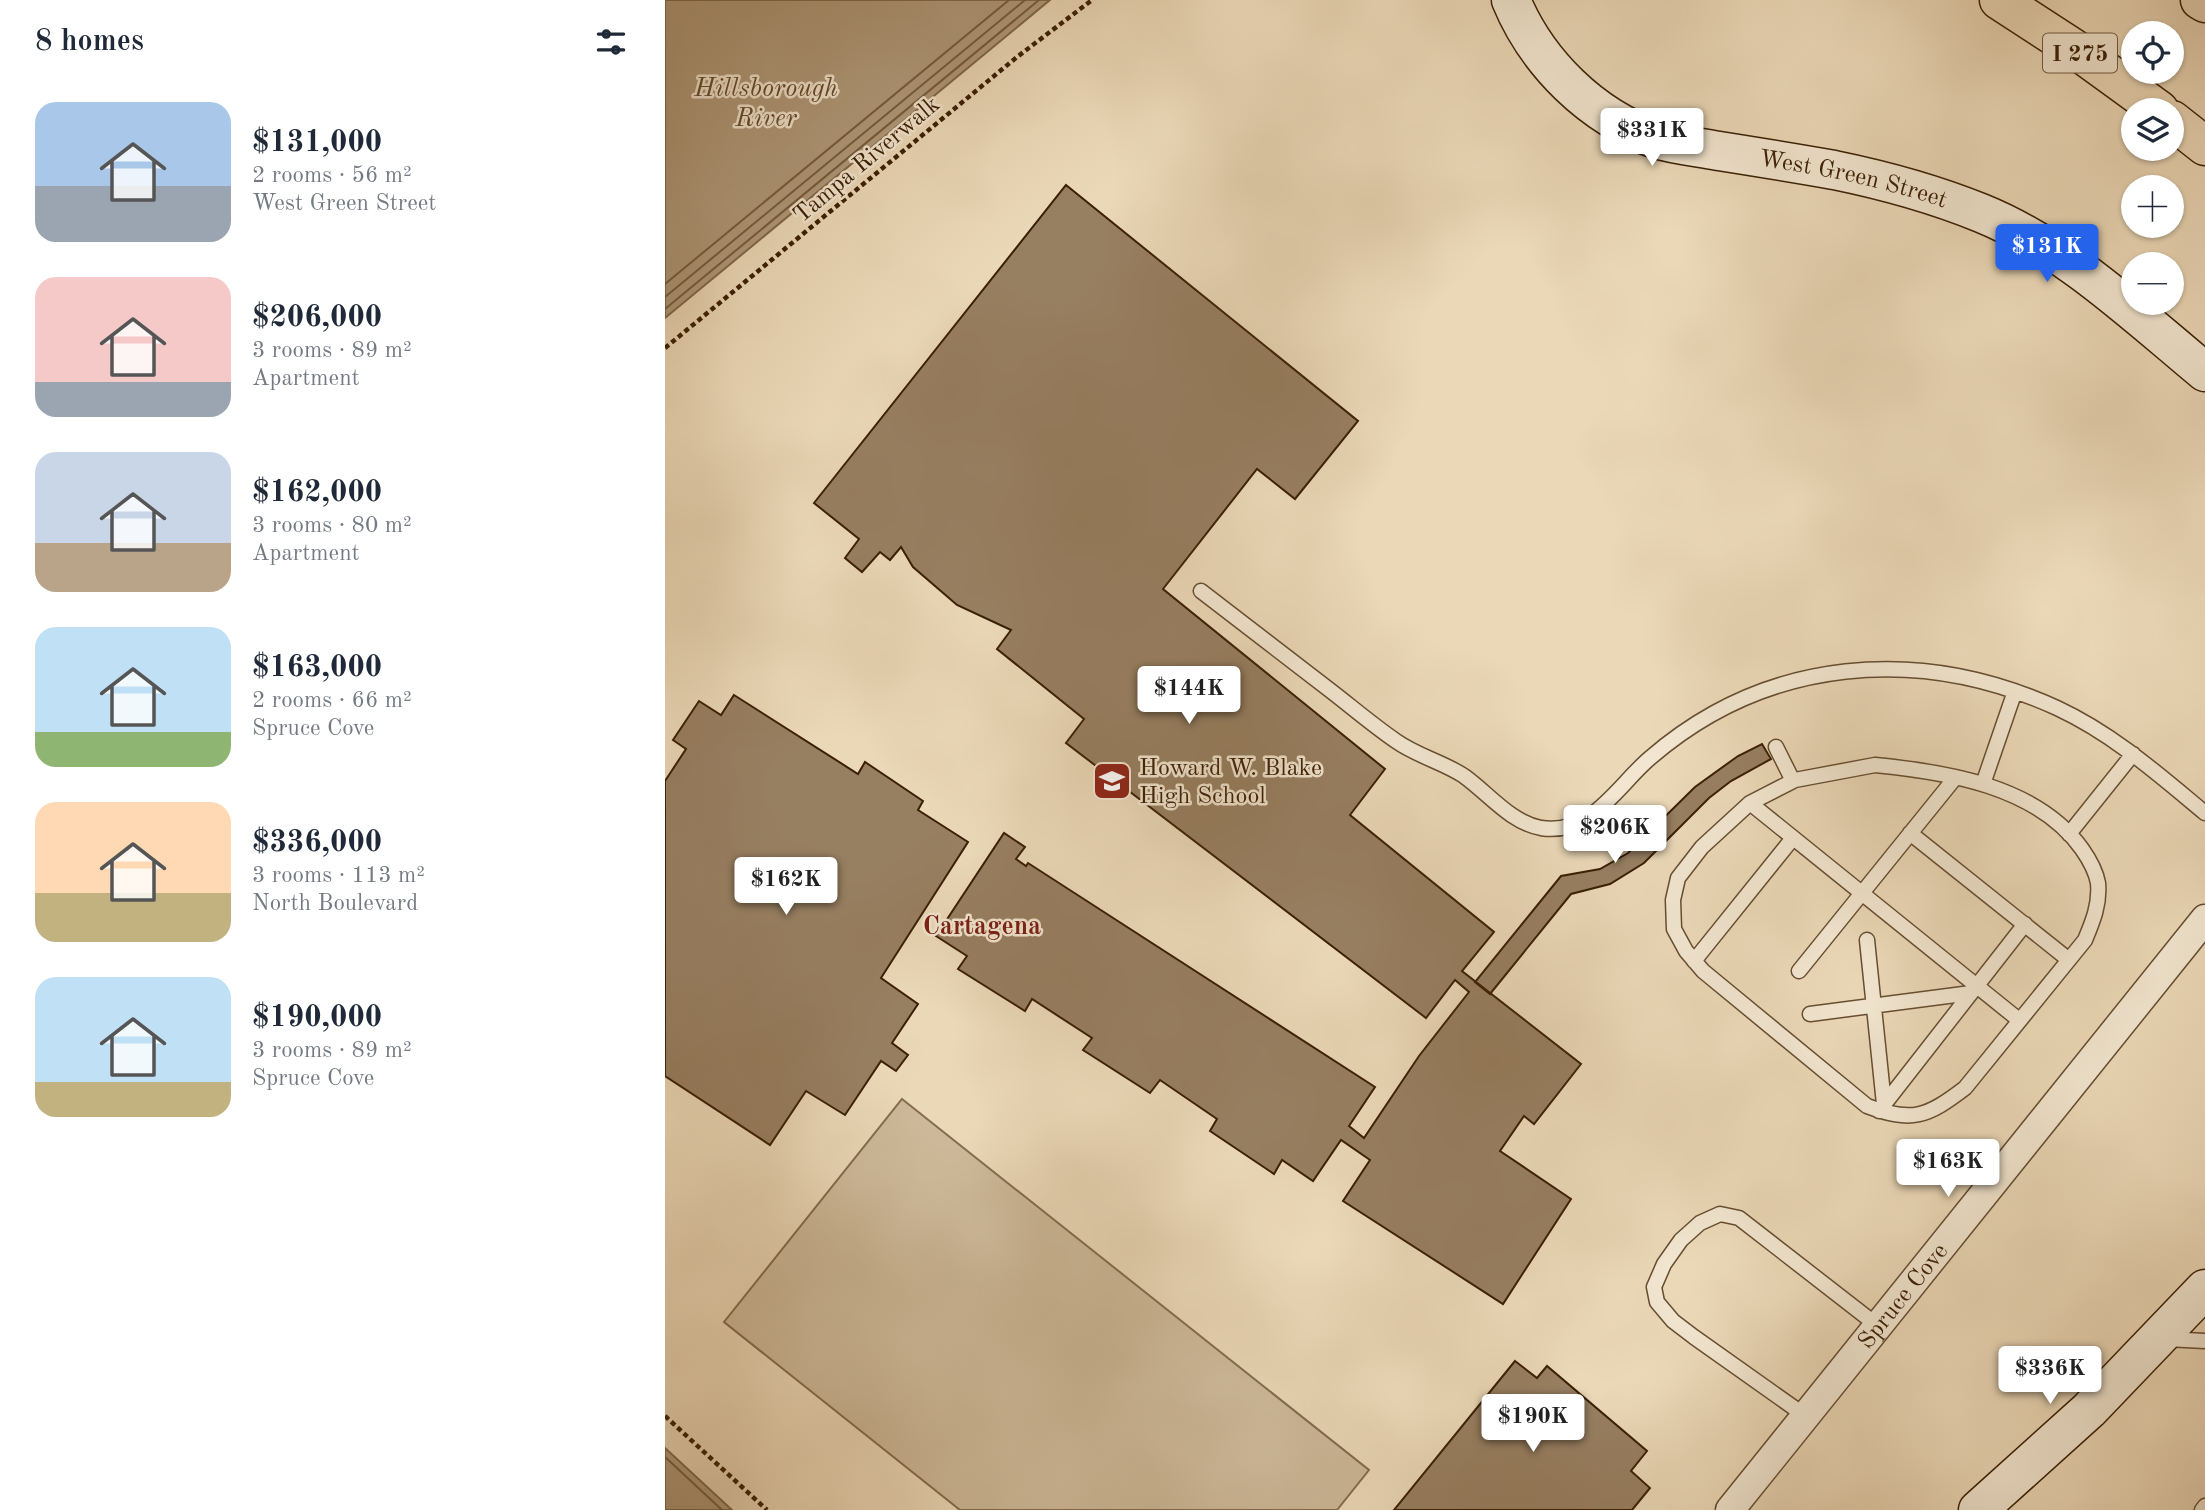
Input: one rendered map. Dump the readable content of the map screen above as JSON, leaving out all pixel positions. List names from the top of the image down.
{
  "streets": {
    "highway": ["I 275"],
    "street": ["West Green Street", "Spruce Cove"],
    "path": ["Tampa Riverwalk"]
  },
  "districts": ["Cartagena"],
  "water": ["Hillsborough River"],
  "places": {
    "school or university": ["Howard W. Blake High School"]
  },
  "page": {
    "heading": "8 homes",
    "map_buttons": ["+", "−"],
    "list": [
      {
        "name": "$131,000",
        "note": "2 rooms · 56 m² · West Green Street"
      },
      {
        "name": "$206,000",
        "note": "3 rooms · 89 m² · Apartment"
      },
      {
        "name": "$162,000",
        "note": "3 rooms · 80 m² · Apartment"
      },
      {
        "name": "$163,000",
        "note": "2 rooms · 66 m² · Spruce Cove"
      },
      {
        "name": "$336,000",
        "note": "3 rooms · 113 m² · North Boulevard"
      },
      {
        "name": "$190,000",
        "note": "3 rooms · 89 m² · Spruce Cove"
      }
    ],
    "price": [
      "$331K",
      "$131K",
      "$144K",
      "$206K",
      "$162K",
      "$163K",
      "$336K",
      "$190K"
    ]
  }
}
